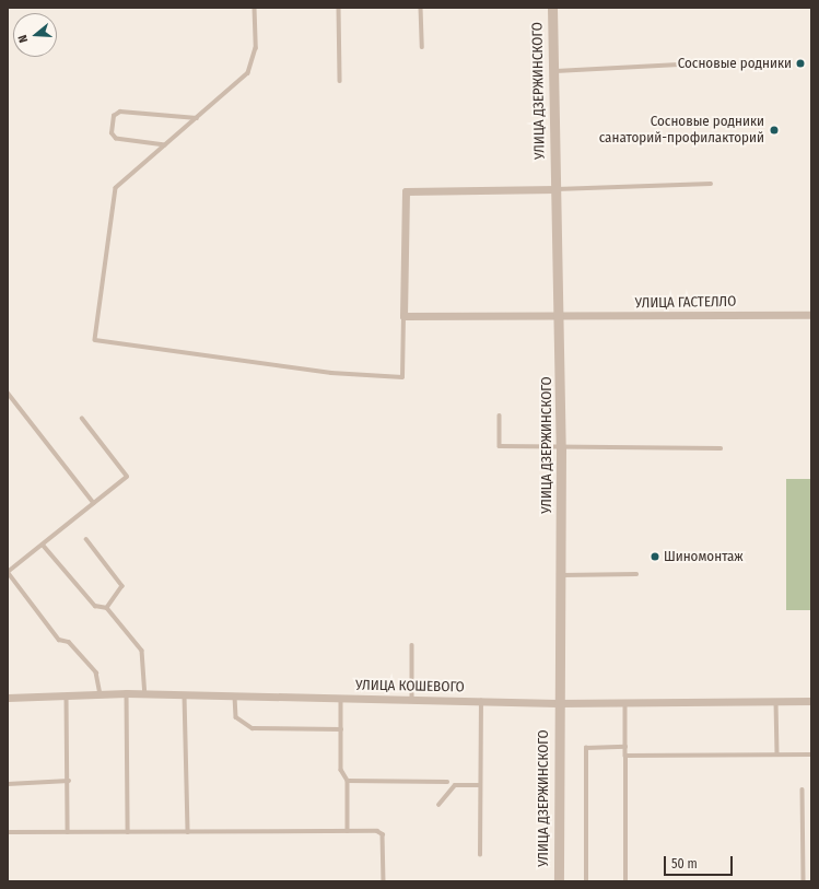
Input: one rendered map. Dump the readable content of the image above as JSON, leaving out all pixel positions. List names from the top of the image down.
{
  "streets": {
    "street": ["УЛИЦА ДЗЕРЖИНСКОГО", "УЛИЦА ГАСТЕЛЛО", "УЛИЦА КОШЕВОГО"]
  },
  "crossings": [
    ["УЛИЦА ДЗЕРЖИНСКОГО", "УЛИЦА ГАСТЕЛЛО"],
    ["УЛИЦА ДЗЕРЖИНСКОГО", "УЛИЦА КОШЕВОГО"]
  ],
  "places": ["Сосновые родники", "Сосновые родники санаторий-профилакторий", "Шиномонтаж"],
  "scale_bar": "50 m",
  "north": "left"
}
